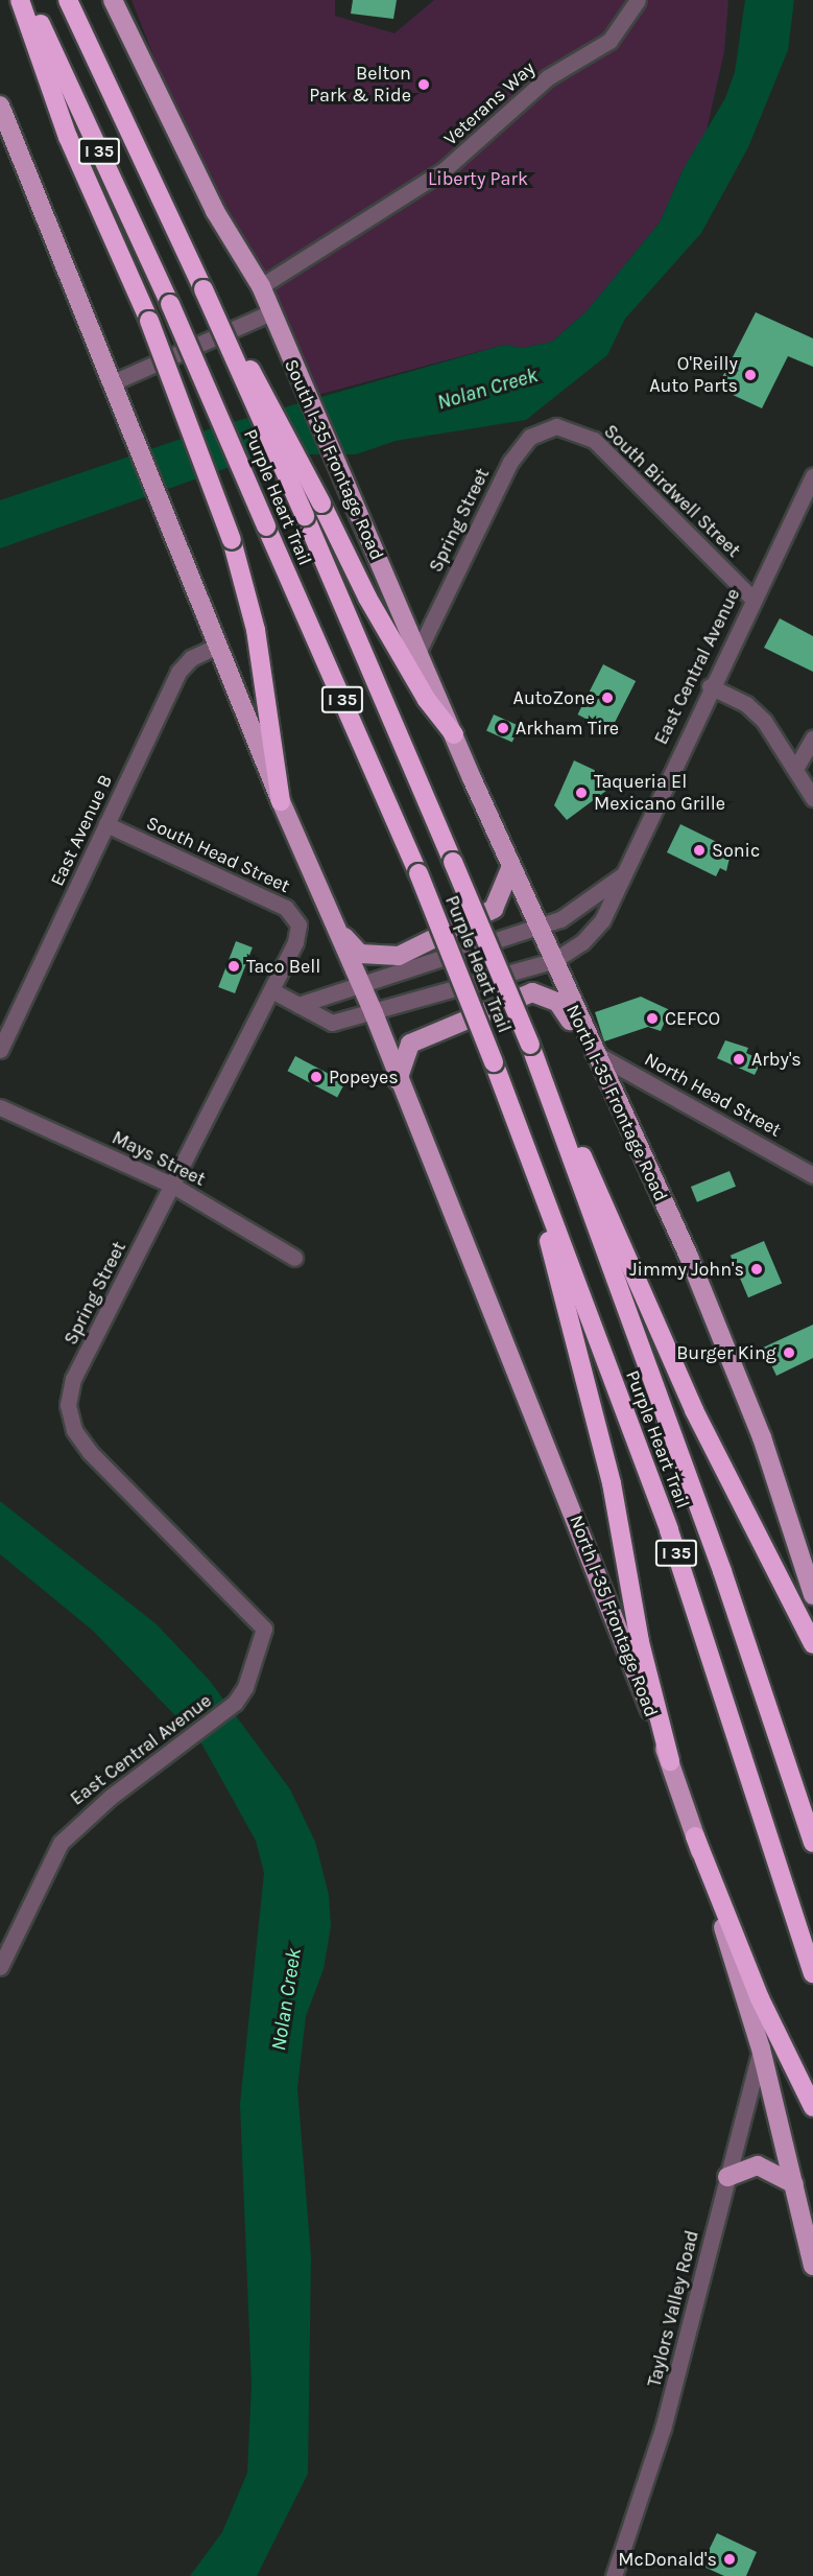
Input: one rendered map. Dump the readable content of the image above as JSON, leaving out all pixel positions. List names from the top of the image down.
{
  "streets": {
    "highway": ["I 35", "Purple Heart Trail"],
    "main road": ["South I-35 Frontage Road", "North I-35 Frontage Road"],
    "street": [
      "Veterans Way",
      "South Birdwell Street",
      "Spring Street",
      "East Central Avenue",
      "East Avenue B",
      "South Head Street",
      "North Head Street",
      "Mays Street",
      "Taylors Valley Road"
    ]
  },
  "crossings": [
    ["Veterans Way", "South I-35 Frontage Road"],
    ["South I-35 Frontage Road", "Spring Street"],
    ["South I-35 Frontage Road", "East Central Avenue"],
    ["South I-35 Frontage Road", "North I-35 Frontage Road"],
    ["South Birdwell Street", "Spring Street"],
    ["South Birdwell Street", "East Central Avenue"],
    ["Spring Street", "East Central Avenue"],
    ["Spring Street", "South Head Street"],
    ["Spring Street", "Mays Street"],
    ["East Central Avenue", "North I-35 Frontage Road"],
    ["East Avenue B", "South Head Street"],
    ["North Head Street", "North I-35 Frontage Road"],
    ["North I-35 Frontage Road", "Taylors Valley Road"]
  ],
  "water": ["Nolan Creek"],
  "parks": ["Liberty Park"],
  "places": [
    "Belton Park & Ride",
    "O'Reilly Auto Parts",
    "AutoZone",
    "Arkham Tire",
    "Taqueria El Mexicano Grille",
    "Sonic",
    "Taco Bell",
    "CEFCO",
    "Arby's",
    "Popeyes",
    "Jimmy John's",
    "Burger King",
    "McDonald's"
  ]
}
